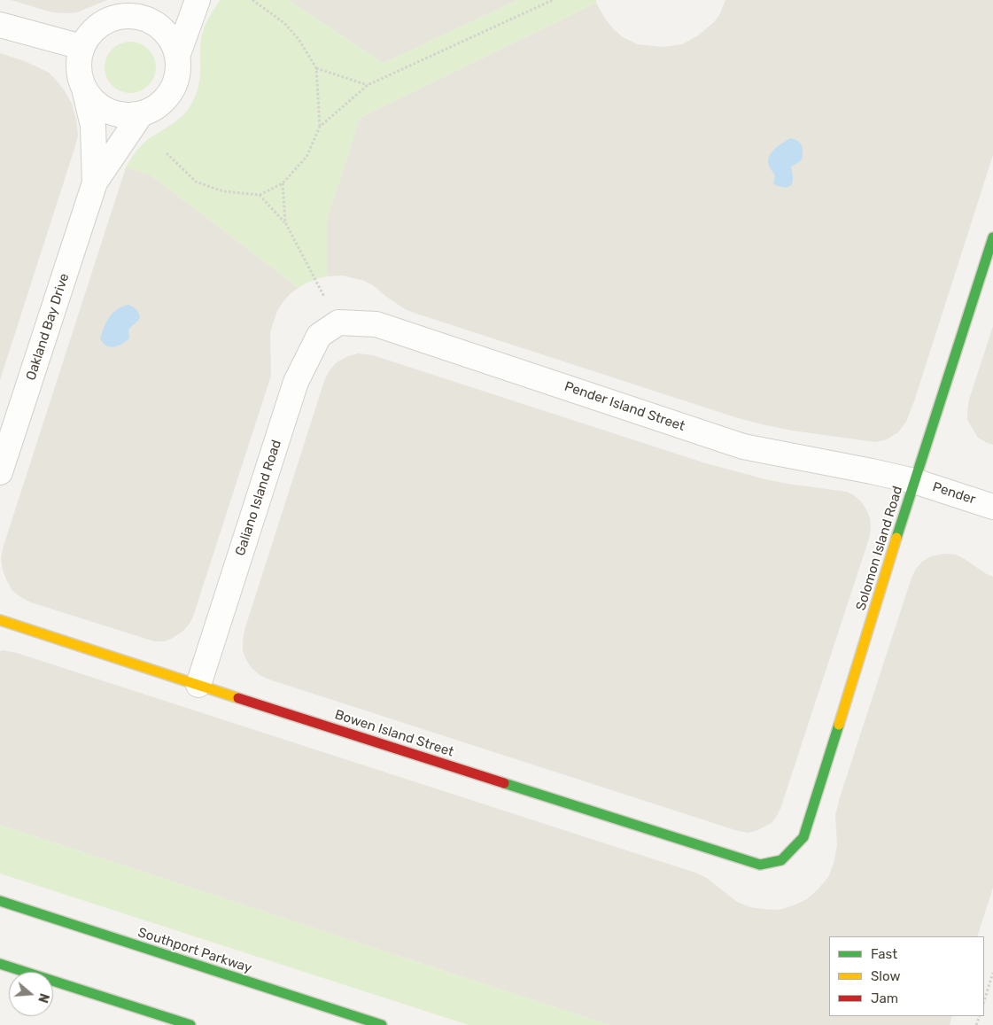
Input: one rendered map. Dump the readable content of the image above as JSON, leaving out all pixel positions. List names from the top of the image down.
{
  "streets": {
    "street": [
      "Oakland Bay Drive",
      "Pender Island Street",
      "Pender",
      "Galiano Island Road",
      "Solomon Island Road",
      "Bowen Island Street",
      "Southport Parkway"
    ]
  },
  "crossings": [
    ["Pender Island Street", "Pender"],
    ["Pender Island Street", "Galiano Island Road"],
    ["Pender Island Street", "Solomon Island Road"],
    ["Pender", "Solomon Island Road"],
    ["Galiano Island Road", "Bowen Island Street"],
    ["Solomon Island Road", "Bowen Island Street"]
  ],
  "legend": ["Fast", "Slow", "Jam"],
  "north": "right"
}
